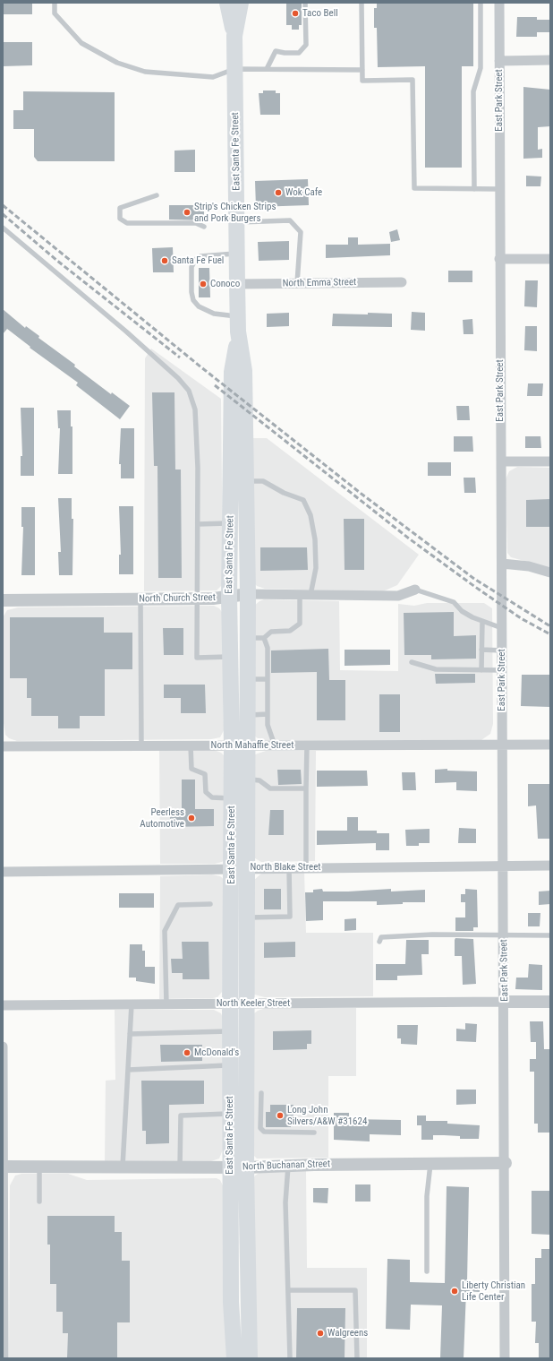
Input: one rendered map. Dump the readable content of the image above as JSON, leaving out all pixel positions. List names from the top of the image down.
{
  "streets": {
    "main road": ["East Santa Fe Street"],
    "street": [
      "East Park Street",
      "North Emma Street",
      "North Church Street",
      "North Mahaffie Street",
      "North Blake Street",
      "North Keeler Street",
      "North Buchanan Street"
    ]
  },
  "crossings": [
    ["East Park Street", "North Mahaffie Street"],
    ["East Park Street", "North Blake Street"],
    ["East Park Street", "North Keeler Street"],
    ["East Park Street", "North Buchanan Street"],
    ["East Santa Fe Street", "North Emma Street"],
    ["East Santa Fe Street", "North Church Street"],
    ["East Santa Fe Street", "North Mahaffie Street"],
    ["East Santa Fe Street", "North Blake Street"],
    ["East Santa Fe Street", "North Keeler Street"],
    ["East Santa Fe Street", "North Buchanan Street"]
  ],
  "places": [
    "Taco Bell",
    "Wok Cafe",
    "Strip's Chicken Strips and Pork Burgers",
    "Santa Fe Fuel",
    "Conoco",
    "Peerless Automotive",
    "McDonald's",
    "Long John Silvers/A&W #31624",
    "Liberty Christian Life Center",
    "Walgreens"
  ]
}
